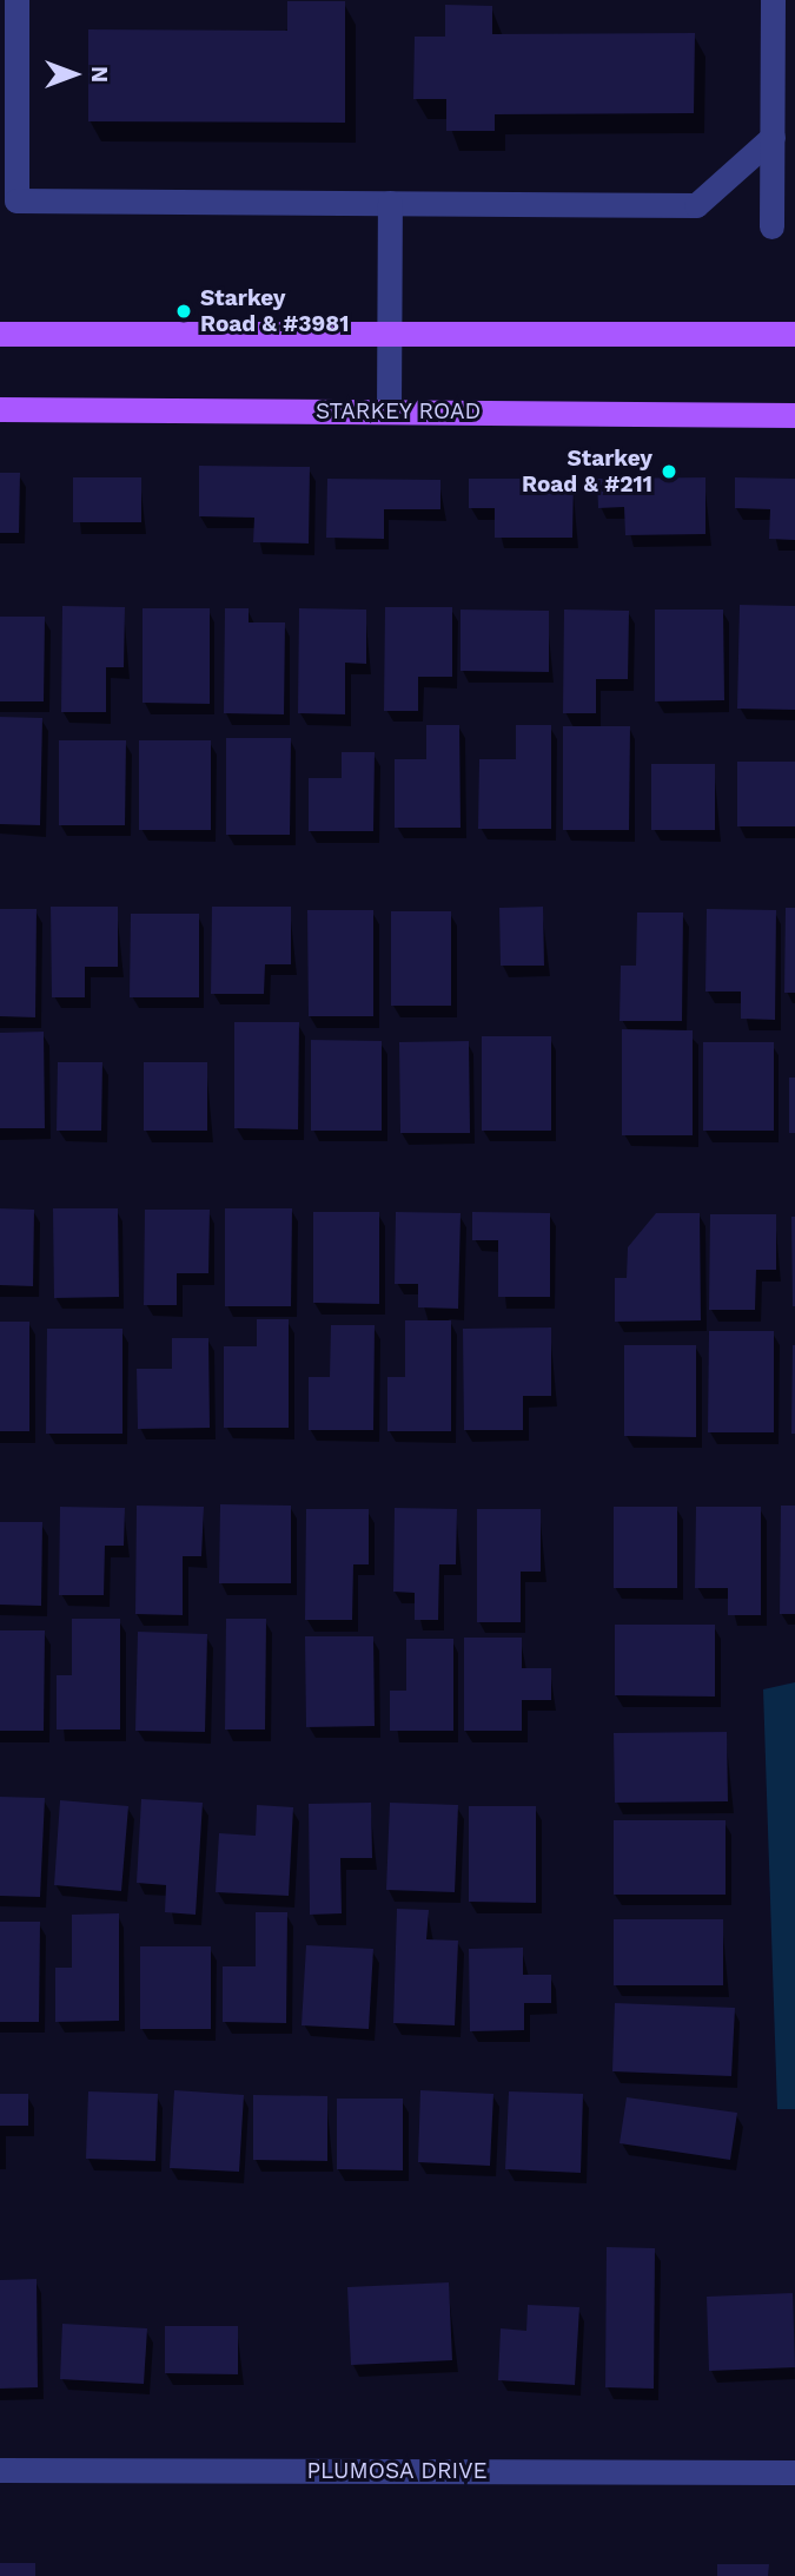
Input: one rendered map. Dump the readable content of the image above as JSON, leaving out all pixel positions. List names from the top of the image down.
{
  "streets": {
    "main road": ["STARKEY ROAD"],
    "street": ["PLUMOSA DRIVE"]
  },
  "places": ["Starkey Road & #3981", "Starkey Road & #211"],
  "north": "right"
}
